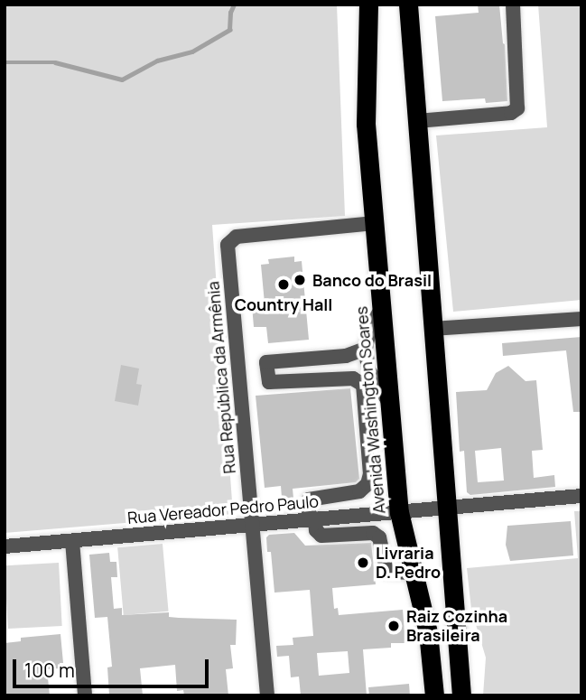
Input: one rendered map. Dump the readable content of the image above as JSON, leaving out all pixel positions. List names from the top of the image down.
{
  "streets": {
    "highway": ["Avenida Washington Soares"],
    "street": ["Rua República da Armênia", "Rua Vereador Pedro Paulo"]
  },
  "crossings": [
    ["Rua República da Armênia", "Avenida Washington Soares"],
    ["Rua República da Armênia", "Rua Vereador Pedro Paulo"],
    ["Avenida Washington Soares", "Rua Vereador Pedro Paulo"]
  ],
  "places": [
    "Banco do Brasil",
    "Country Hall",
    "Livraria D. Pedro",
    "Raiz Cozinha Brasileira"
  ],
  "scale_bar": "100 m"
}
